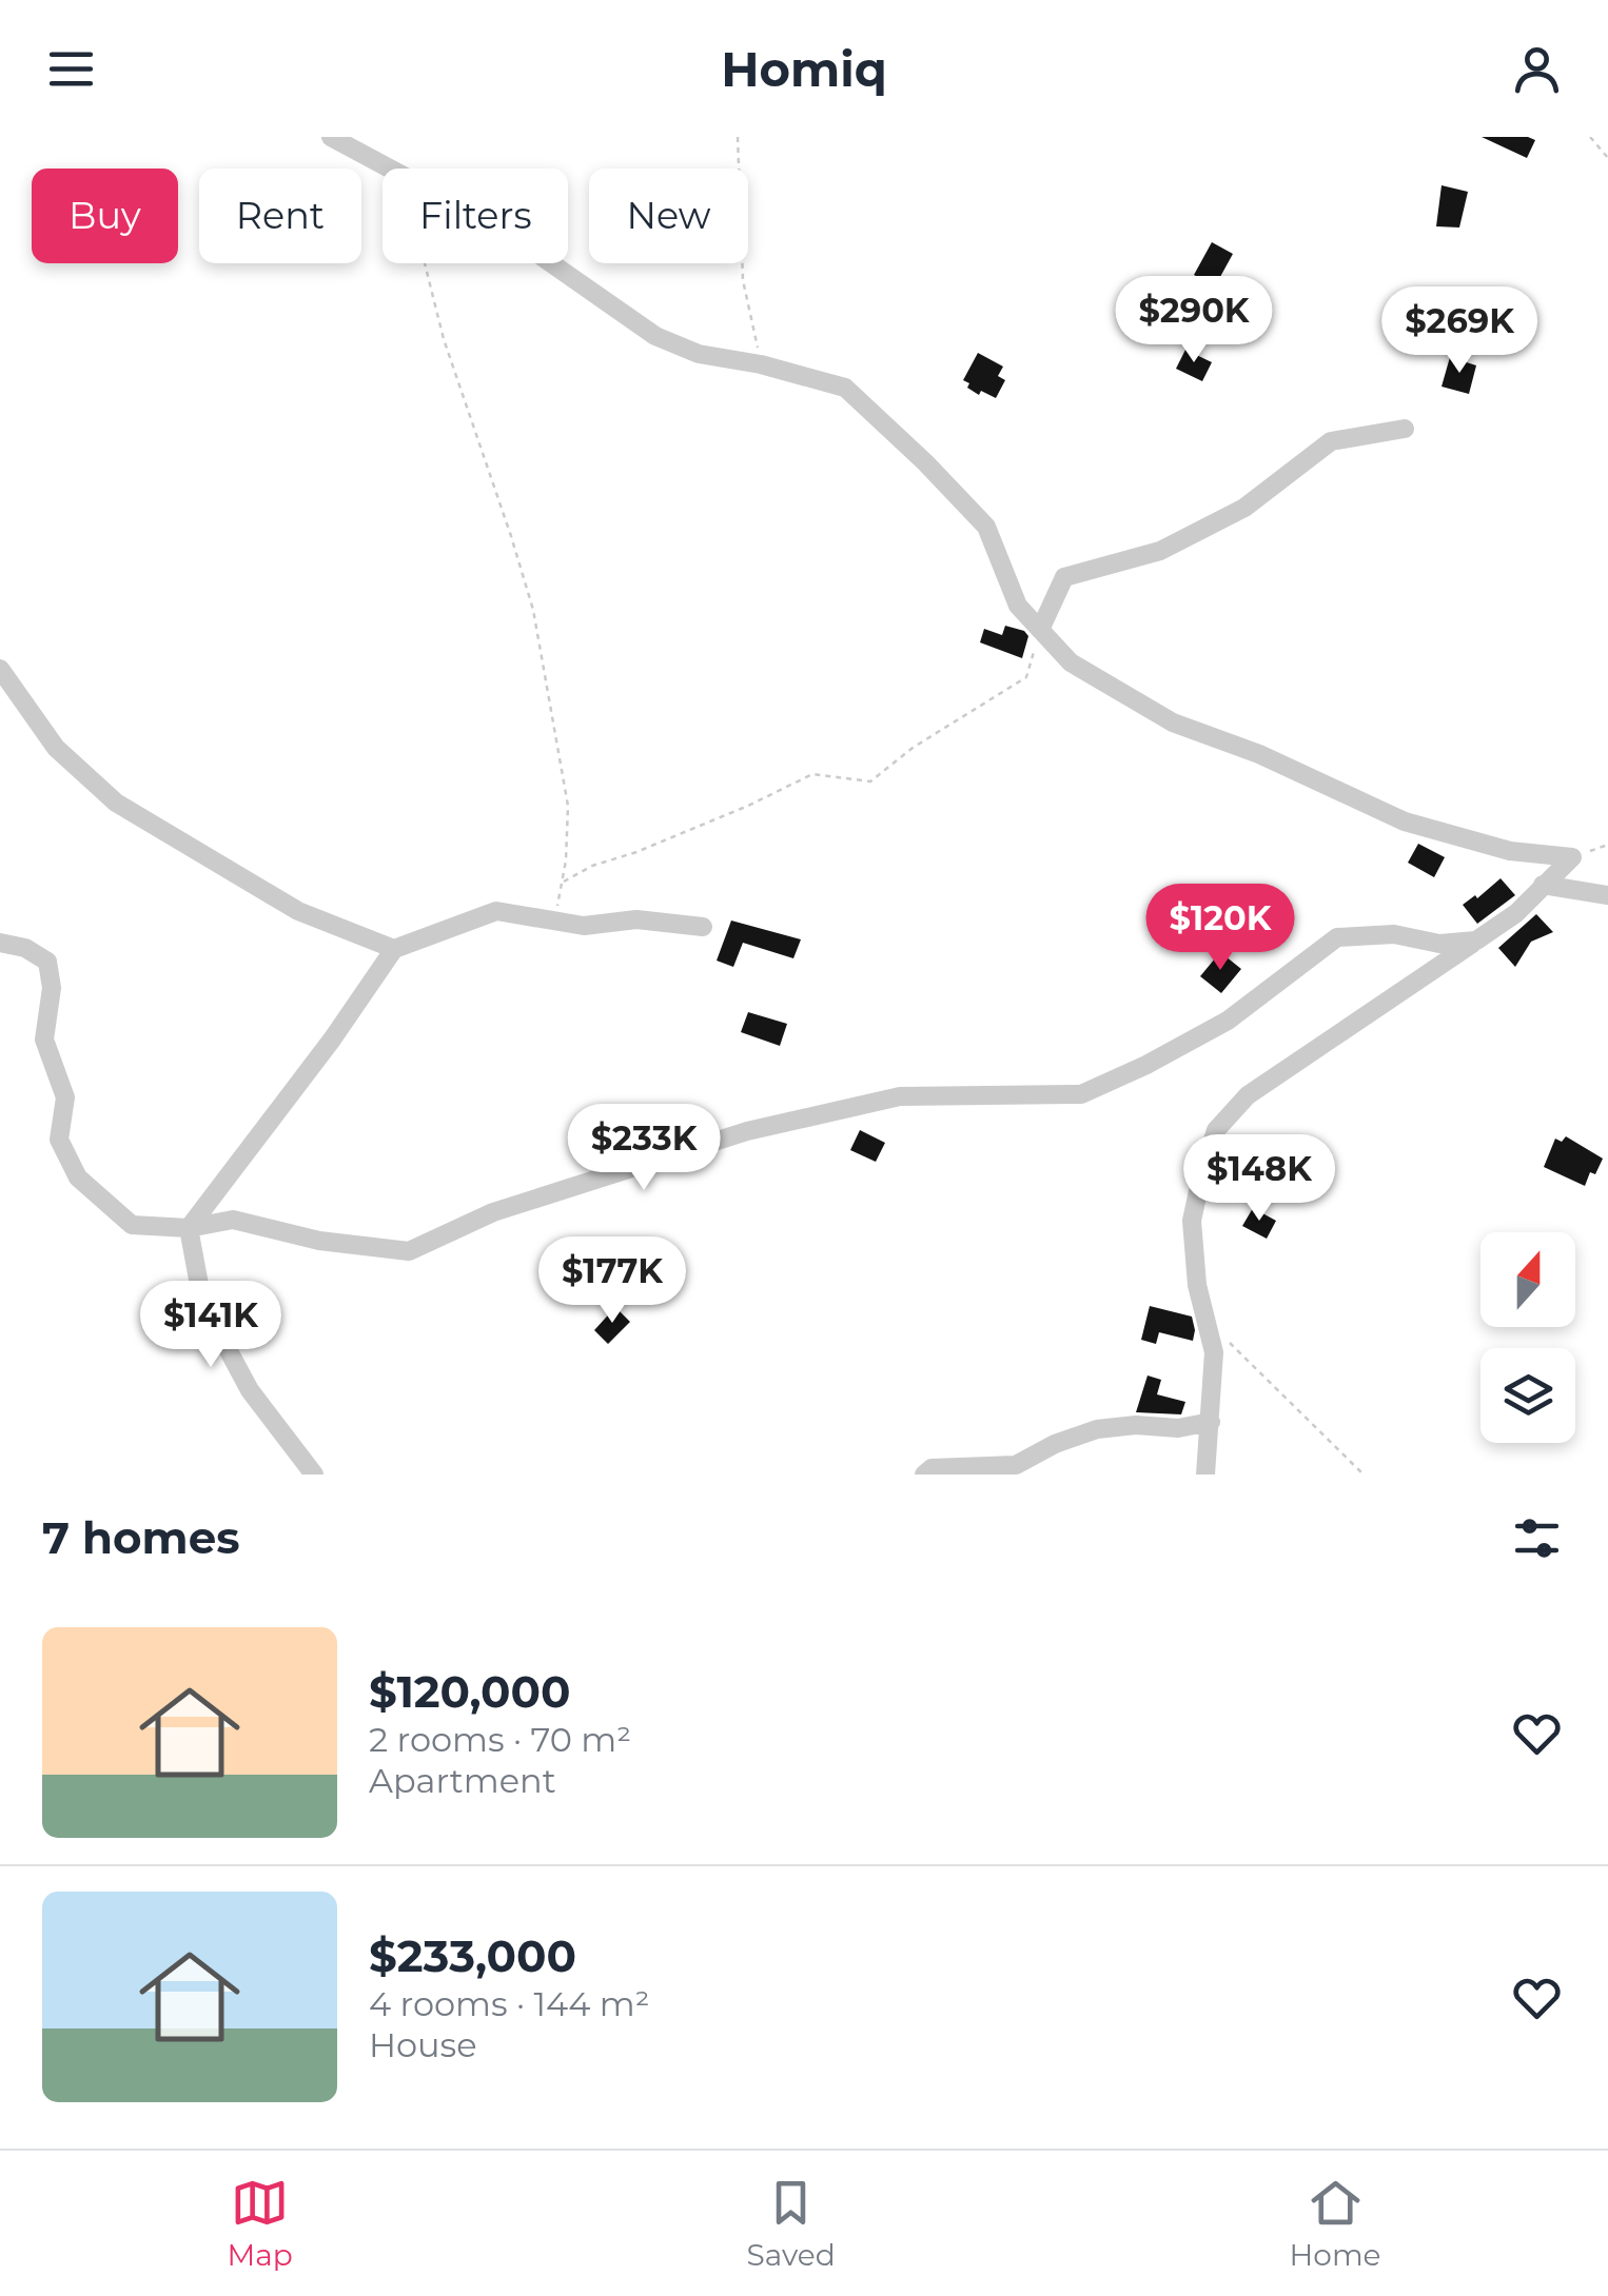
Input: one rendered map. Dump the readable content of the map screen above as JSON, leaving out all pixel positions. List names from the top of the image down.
{
  "north": "top",
  "page": {
    "header": "Homiq",
    "chip": [
      "Buy",
      "Rent",
      "Filters",
      "New"
    ],
    "price": [
      "$290K",
      "$269K",
      "$120K",
      "$233K",
      "$148K",
      "$177K",
      "$141K"
    ],
    "heading": "7 homes",
    "list": [
      {
        "name": "$120,000",
        "note": "2 rooms · 70 m² · Apartment"
      },
      {
        "name": "$233,000",
        "note": "4 rooms · 144 m² · House"
      }
    ],
    "tabs": ["Map", "Saved", "Home"]
  }
}
